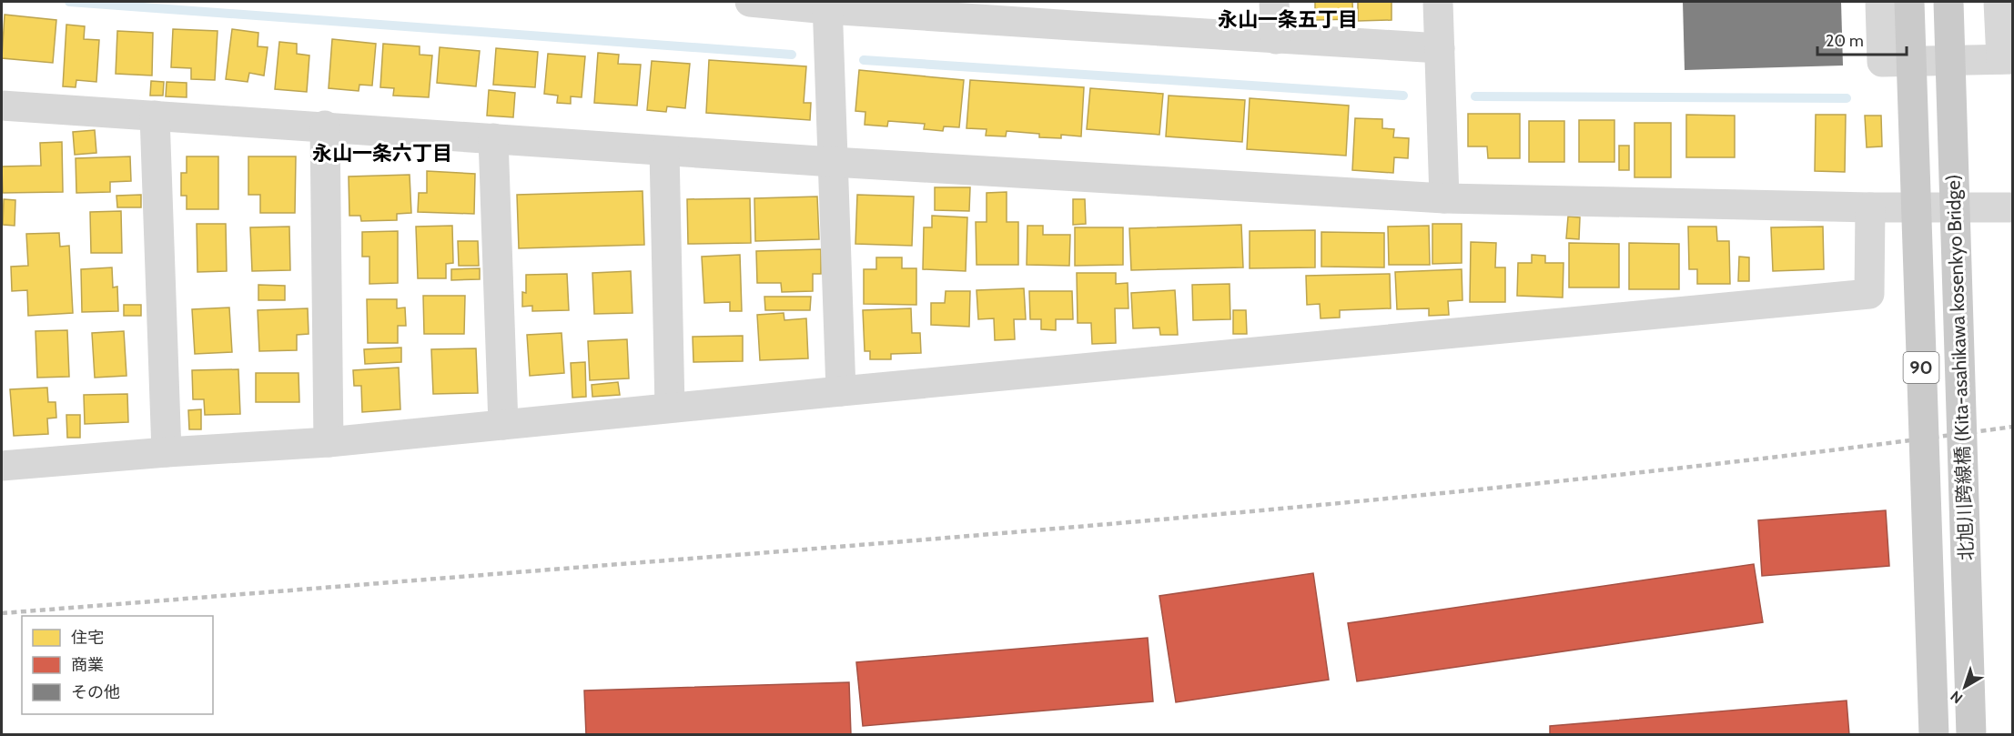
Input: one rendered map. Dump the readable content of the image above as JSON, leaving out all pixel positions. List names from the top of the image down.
{
  "streets": {
    "main road": ["90", "北旭川跨線橋 (Kita-asahikawa kosenkyo Bridge)"]
  },
  "districts": ["永山一条五丁目", "永山一条六丁目"],
  "legend": ["住宅", "商業", "その他"],
  "scale_bar": "20 m",
  "north": "bottom left"
}
